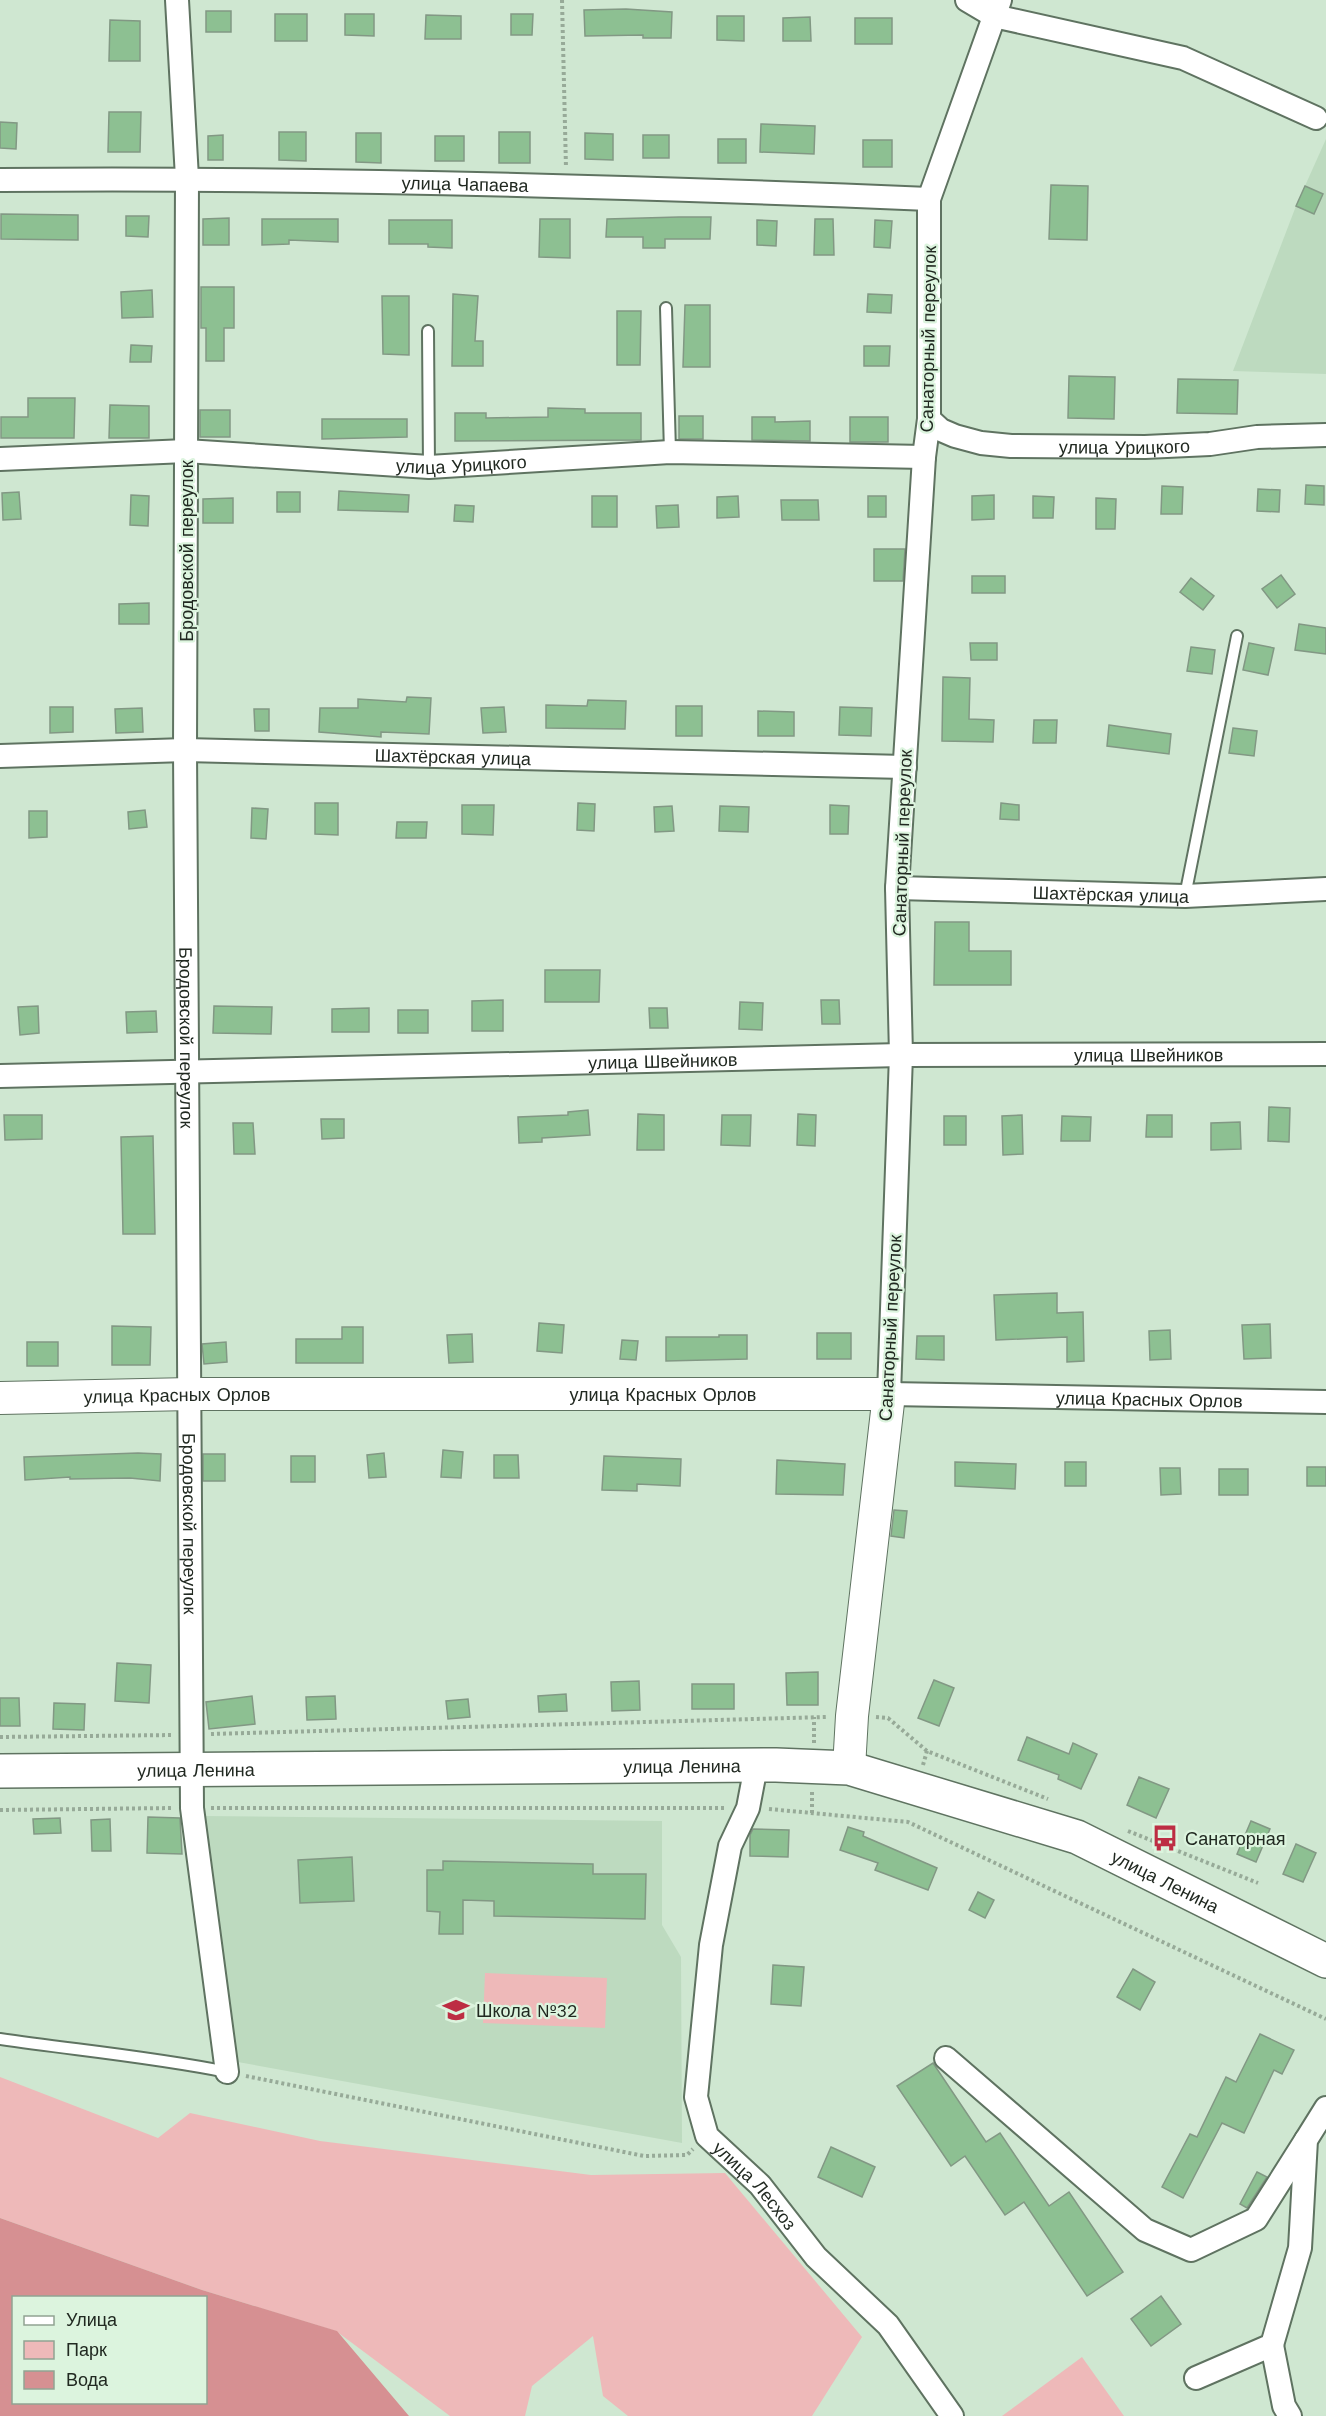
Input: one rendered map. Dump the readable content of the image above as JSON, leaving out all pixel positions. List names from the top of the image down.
{
  "streets": {
    "main road": ["улица Ленина"],
    "street": [
      "улица Чапаева",
      "Санаторный переулок",
      "улица Урицкого",
      "Бродовской переулок",
      "Шахтёрская улица",
      "улица Швейников",
      "улица Красных Орлов",
      "улица Лесхоз"
    ]
  },
  "crossings": [
    ["улица Чапаева", "Санаторный переулок"],
    ["улица Чапаева", "Бродовской переулок"],
    ["Санаторный переулок", "улица Урицкого"],
    ["Санаторный переулок", "Шахтёрская улица"],
    ["Санаторный переулок", "улица Швейников"],
    ["Санаторный переулок", "улица Красных Орлов"],
    ["Санаторный переулок", "улица Ленина"],
    ["улица Урицкого", "Бродовской переулок"],
    ["Бродовской переулок", "Шахтёрская улица"],
    ["Бродовской переулок", "улица Швейников"],
    ["Бродовской переулок", "улица Красных Орлов"],
    ["Бродовской переулок", "улица Ленина"],
    ["улица Ленина", "улица Лесхоз"]
  ],
  "places": {
    "bus stop": ["Санаторная"],
    "school or university": ["Школа №32"]
  },
  "legend": ["Улица", "Парк", "Вода"]
}
